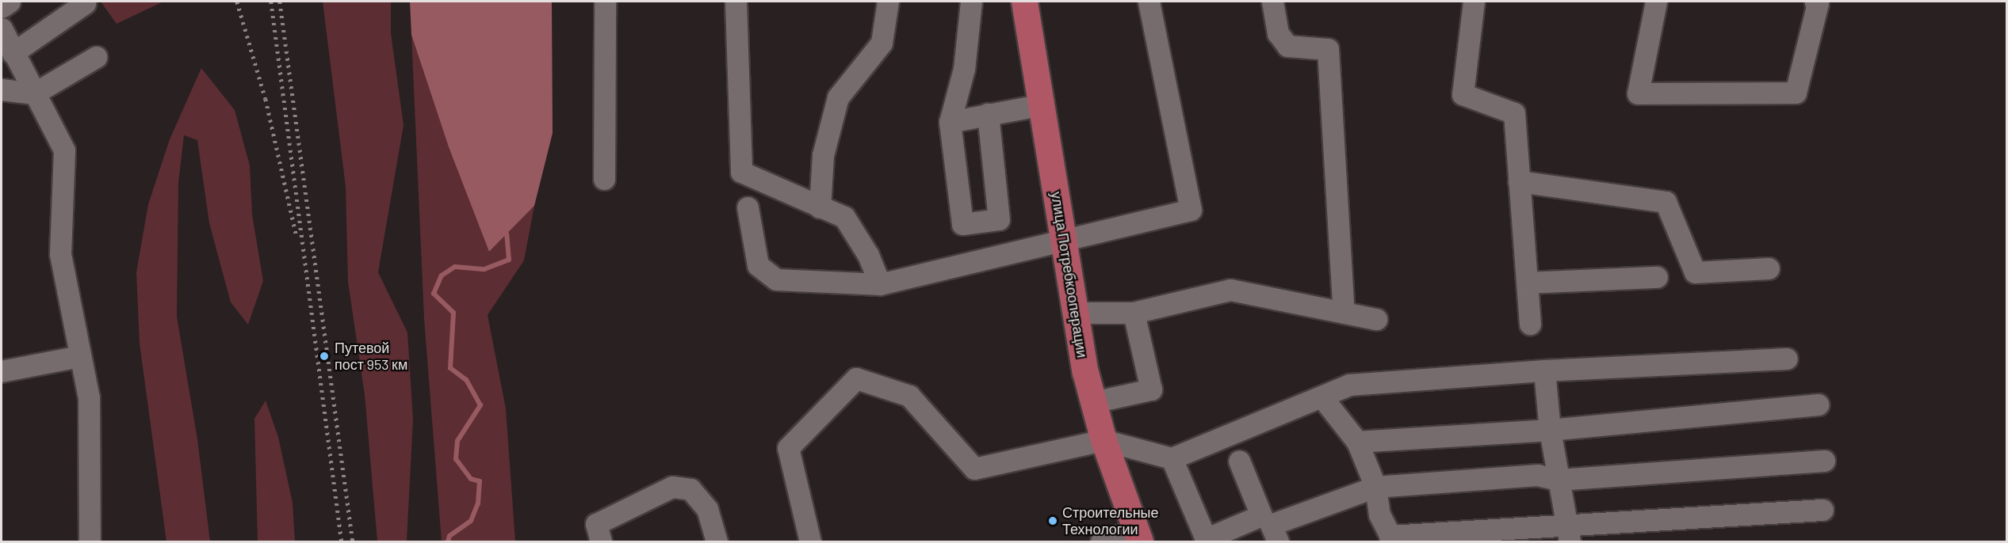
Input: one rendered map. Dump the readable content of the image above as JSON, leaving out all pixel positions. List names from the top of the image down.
{
  "streets": {
    "main road": ["улица Потребкооперации"]
  },
  "places": ["Путевой пост 953 км", "Строительные Технологии"]
}
